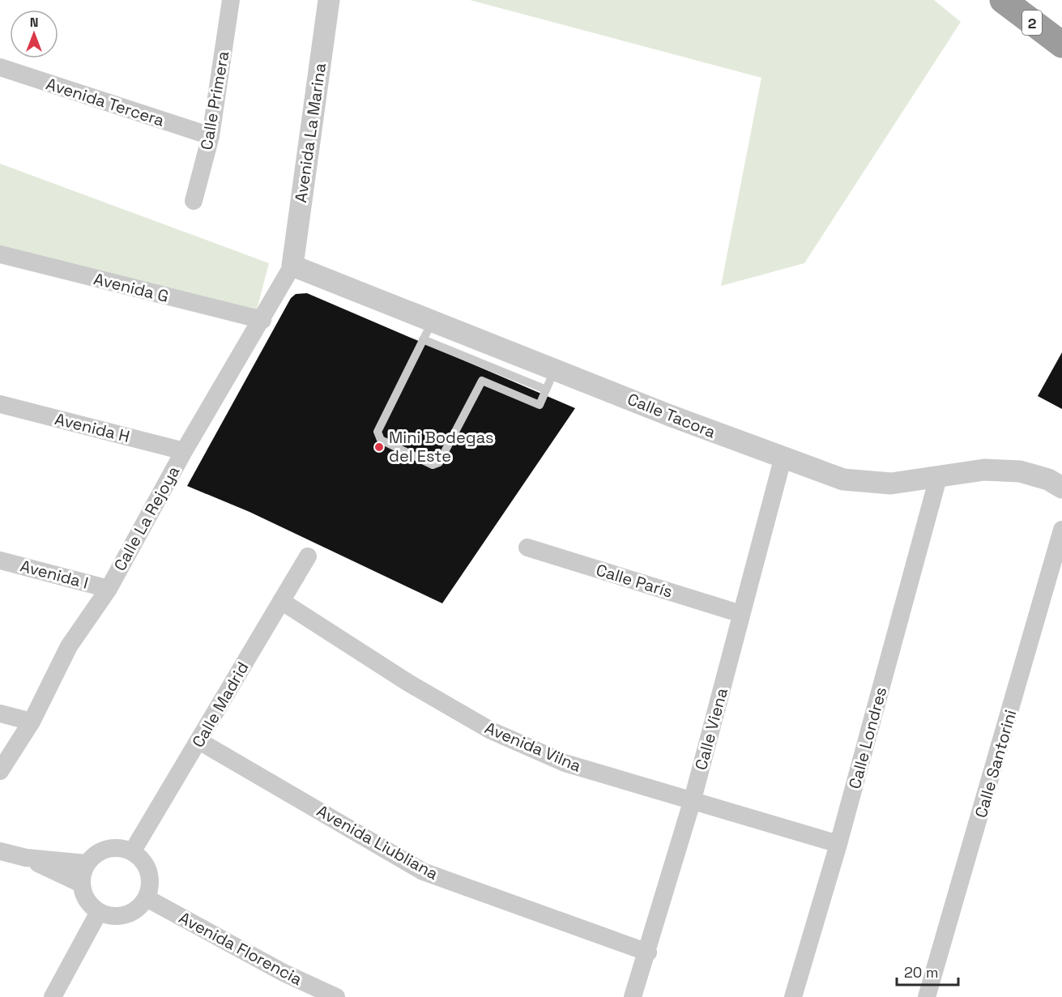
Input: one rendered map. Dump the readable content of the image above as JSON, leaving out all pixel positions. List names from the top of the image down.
{
  "streets": {
    "highway": ["2"],
    "street": [
      "Calle Primera",
      "Avenida Tercera",
      "Avenida La Marina",
      "Avenida G",
      "Calle Tacora",
      "Avenida H",
      "Calle La Rejoya",
      "Avenida I",
      "Calle París",
      "Calle Madrid",
      "Calle Viena",
      "Calle Londres",
      "Avenida Vilna",
      "Calle Santorini",
      "Avenida Liubliana",
      "Avenida Florencia"
    ]
  },
  "crossings": [
    ["Calle Primera", "Avenida Tercera"],
    ["Avenida La Marina", "Calle Tacora"],
    ["Avenida La Marina", "Calle La Rejoya"],
    ["Avenida G", "Calle La Rejoya"],
    ["Calle Tacora", "Calle La Rejoya"],
    ["Calle Tacora", "Calle Viena"],
    ["Calle Tacora", "Calle Londres"],
    ["Avenida H", "Calle La Rejoya"],
    ["Calle La Rejoya", "Avenida I"],
    ["Calle París", "Calle Viena"],
    ["Calle Madrid", "Avenida Vilna"],
    ["Calle Madrid", "Avenida Liubliana"],
    ["Calle Madrid", "Avenida Florencia"],
    ["Calle Viena", "Avenida Vilna"],
    ["Calle Viena", "Avenida Liubliana"],
    ["Calle Londres", "Avenida Vilna"]
  ],
  "places": ["Mini Bodegas del Este"],
  "scale_bar": "20 m",
  "north": "top"
}
